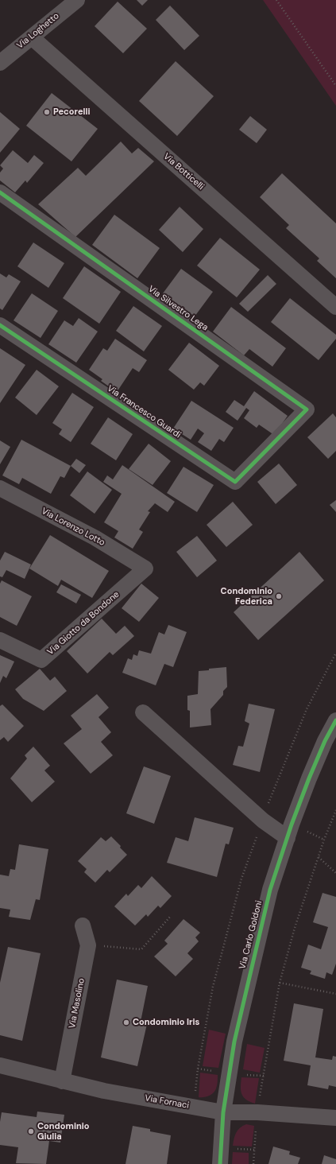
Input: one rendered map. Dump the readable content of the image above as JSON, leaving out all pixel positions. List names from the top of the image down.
{
  "streets": {
    "street": [
      "Via Loghetto",
      "Via Botticelli",
      "Via Silvestro Lega",
      "Via Francesco Guardi",
      "Via Lorenzo Lotto",
      "Via Giotto da Bondone",
      "Via Carlo Goldoni",
      "Via Masolino",
      "Via Fornaci"
    ]
  },
  "crossings": [
    ["Via Loghetto", "Via Botticelli"],
    ["Via Silvestro Lega", "Via Francesco Guardi"],
    ["Via Lorenzo Lotto", "Via Giotto da Bondone"],
    ["Via Carlo Goldoni", "Via Fornaci"],
    ["Via Masolino", "Via Fornaci"]
  ],
  "places": [
    "Pecorelli",
    "Condominio Federica",
    "Condominio Iris",
    "Condominio Giulia"
  ]
}
